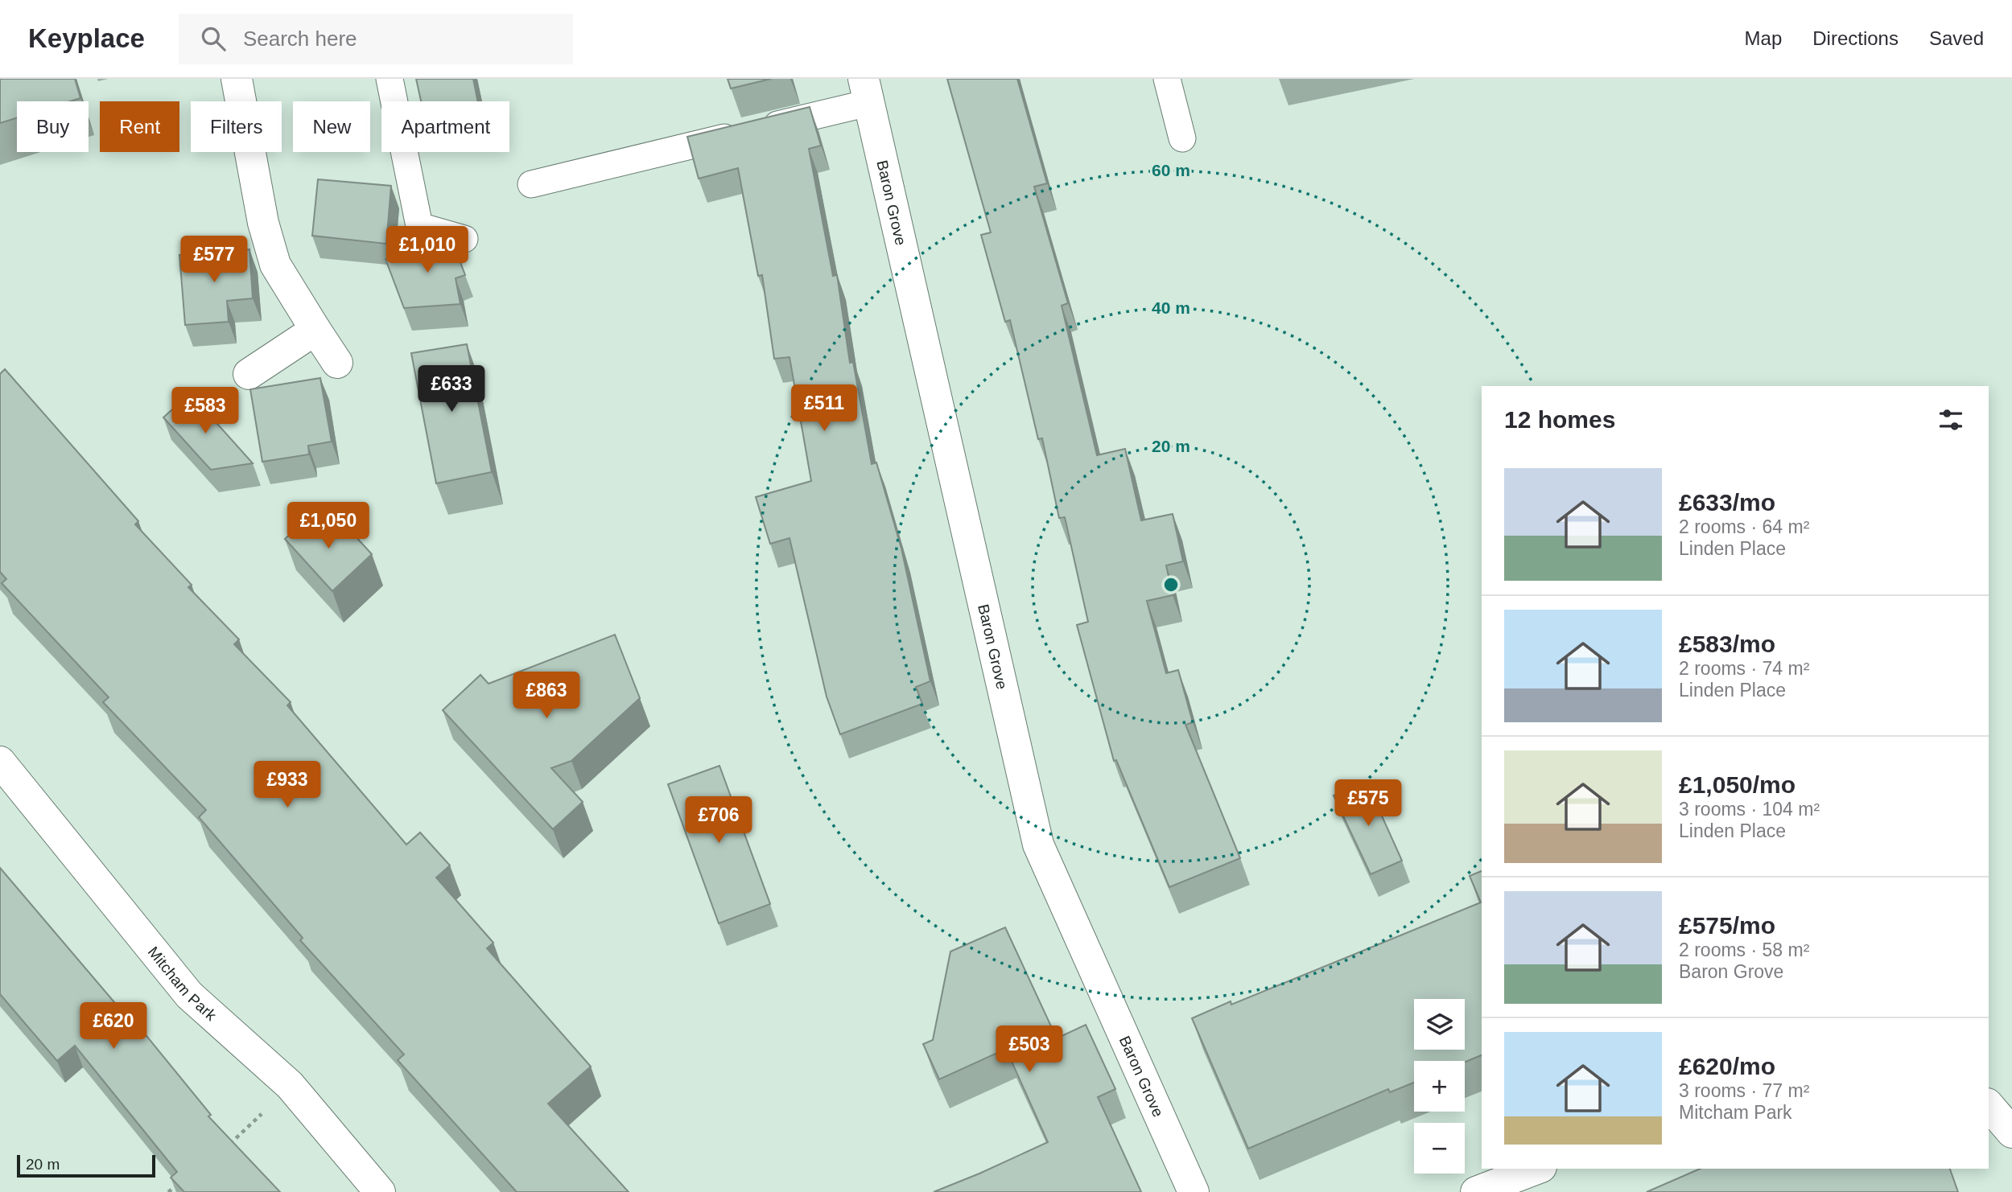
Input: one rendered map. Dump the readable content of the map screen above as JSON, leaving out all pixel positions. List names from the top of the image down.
{
  "streets": {
    "street": ["Baron Grove", "Mitcham Park"]
  },
  "scale_bar": "20 m",
  "page": {
    "header": "Keyplace",
    "search": "Search here",
    "nav": ["Map", "Directions", "Saved"],
    "chip": [
      "Buy",
      "Rent",
      "Filters",
      "New",
      "Apartment"
    ],
    "price": [
      "£1,010",
      "£577",
      "£633",
      "£511",
      "£583",
      "£1,050",
      "£863",
      "£933",
      "£575",
      "£706",
      "£620",
      "£503"
    ],
    "heading": "12 homes",
    "list": [
      {
        "name": "£633/mo",
        "note": "2 rooms · 64 m² · Linden Place"
      },
      {
        "name": "£583/mo",
        "note": "2 rooms · 74 m² · Linden Place"
      },
      {
        "name": "£1,050/mo",
        "note": "3 rooms · 104 m² · Linden Place"
      },
      {
        "name": "£575/mo",
        "note": "2 rooms · 58 m² · Baron Grove"
      },
      {
        "name": "£620/mo",
        "note": "3 rooms · 77 m² · Mitcham Park"
      }
    ],
    "map_buttons": ["+", "−"],
    "scale": "20 m"
  },
  "rings": ["60 m", "40 m", "20 m"]
}
